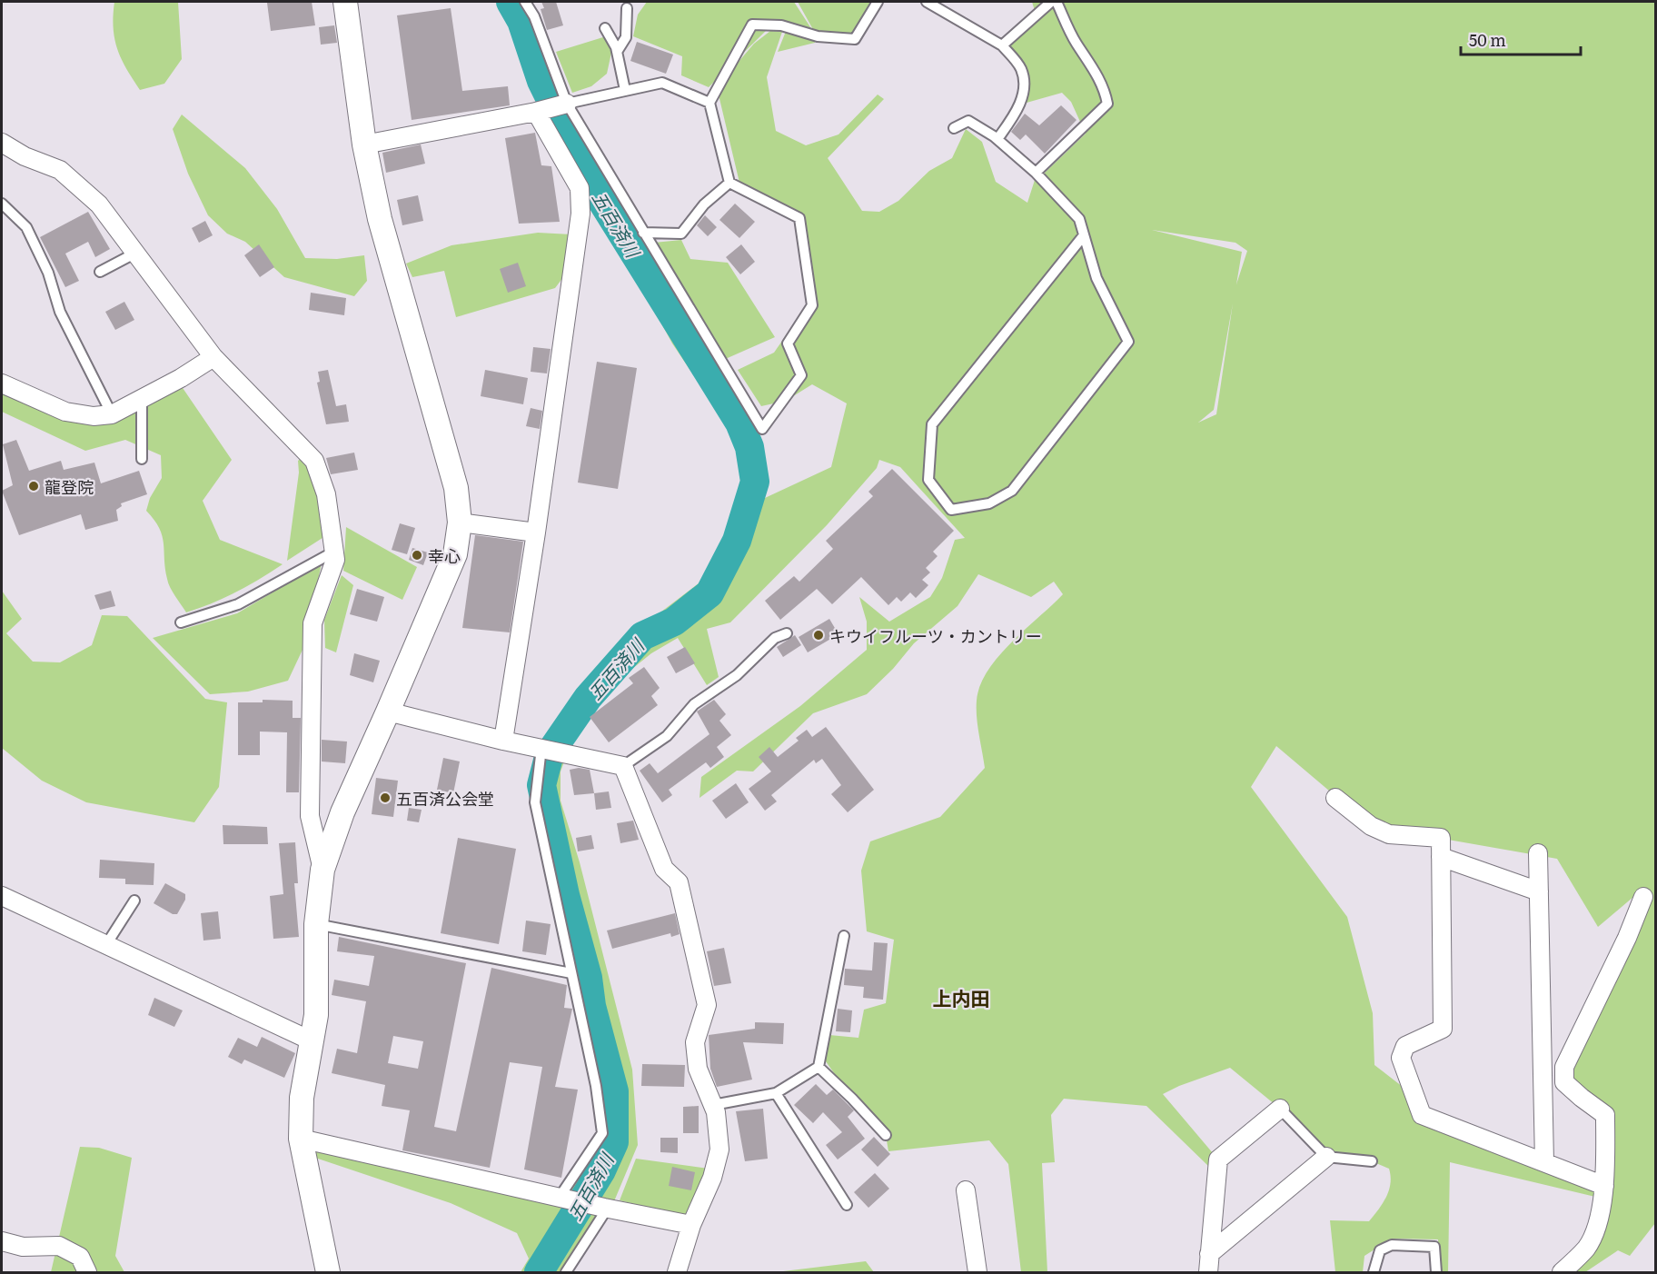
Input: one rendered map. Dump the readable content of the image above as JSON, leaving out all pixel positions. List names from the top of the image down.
{
  "districts": ["上内田"],
  "water": ["五百済川"],
  "places": [
    "龍登院",
    "幸心",
    "キウイフルーツ・カントリー",
    "五百済公会堂"
  ],
  "scale_bar": "50 m"
}
